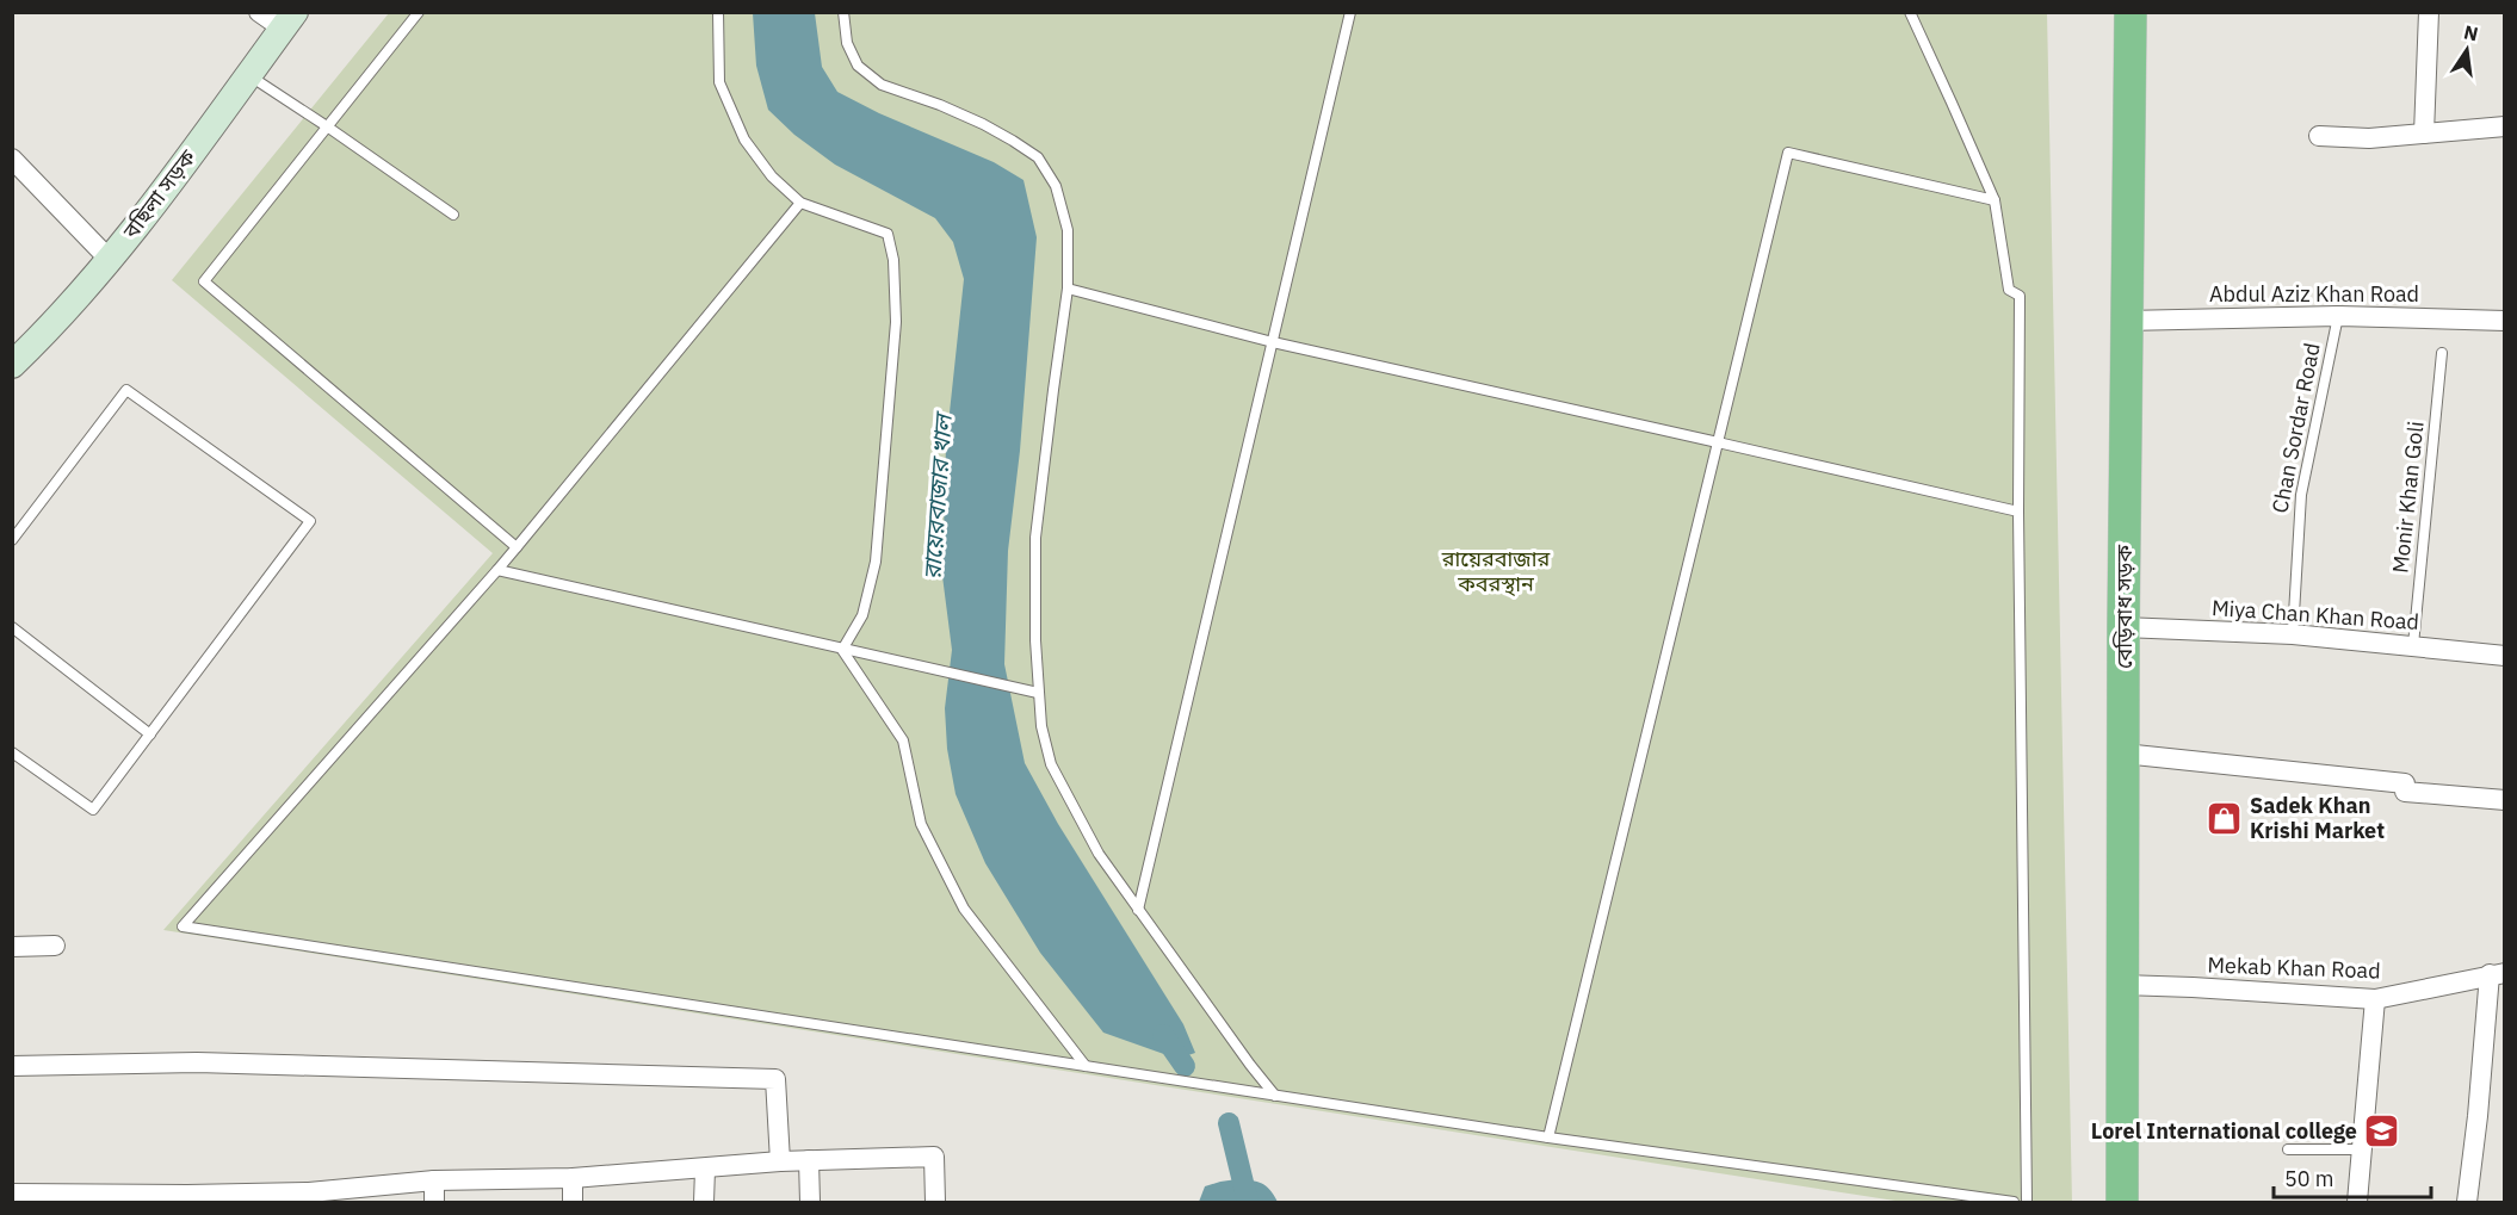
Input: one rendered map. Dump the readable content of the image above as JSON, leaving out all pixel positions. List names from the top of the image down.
{
  "streets": {
    "highway": ["বেড়িবাধ সড়ক"],
    "main road": ["বছিলা সড়ক"],
    "street": ["Abdul Aziz Khan Road", "Miya Chan Khan Road", "Mekab Khan Road"],
    "lane": ["Chan Sordar Road", "Monir Khan Goli"]
  },
  "crossings": [
    ["Abdul Aziz Khan Road", "Chan Sordar Road"],
    ["Abdul Aziz Khan Road", "বেড়িবাধ সড়ক"],
    ["Chan Sordar Road", "Miya Chan Khan Road"],
    ["Monir Khan Goli", "Miya Chan Khan Road"],
    ["বেড়িবাধ সড়ক", "Miya Chan Khan Road"],
    ["বেড়িবাধ সড়ক", "Mekab Khan Road"]
  ],
  "water": ["রায়েরবাজার খাল"],
  "parks": ["রায়েরবাজার কবরস্থান"],
  "places": {
    "shop": ["Sadek Khan Krishi Market"],
    "school or university": ["Lorel International college"]
  },
  "scale_bar": "50 m",
  "north": "top"
}
